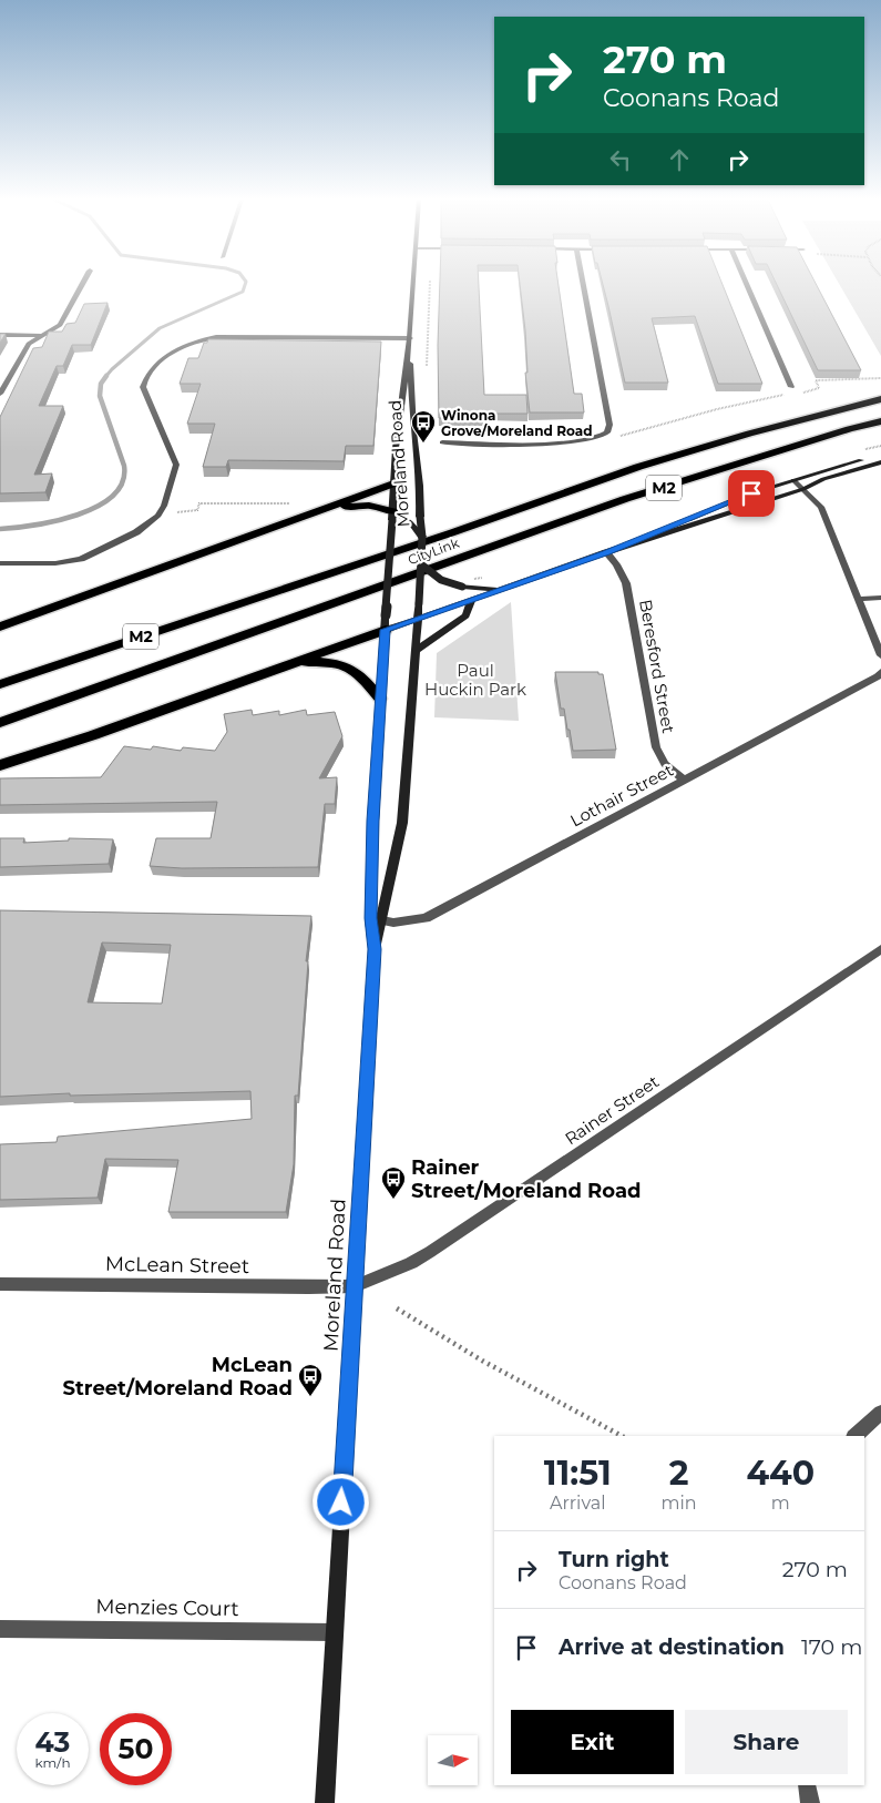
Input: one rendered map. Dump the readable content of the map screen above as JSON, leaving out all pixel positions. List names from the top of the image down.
{
  "streets": {
    "highway": ["M2", "CityLink"],
    "main road": ["Moreland Road"],
    "street": [
      "Beresford Street",
      "Lothair Street",
      "Rainer Street",
      "McLean Street",
      "Menzies Court"
    ]
  },
  "crossings": [
    ["Moreland Road", "Lothair Street"],
    ["Moreland Road", "Rainer Street"],
    ["Moreland Road", "McLean Street"],
    ["Moreland Road", "Menzies Court"],
    ["Beresford Street", "Lothair Street"],
    ["Rainer Street", "McLean Street"]
  ],
  "parks": ["Paul Huckin Park"],
  "places": {
    "bus stop": ["Winona Grove/Moreland Road", "Rainer Street/Moreland Road", "McLean Street/Moreland Road"]
  },
  "north": "right",
  "page": {
    "turn": ["270 m", "Coonans Road"],
    "eta": [
      "11:51",
      "Arrival",
      "2",
      "min",
      "440",
      "m"
    ],
    "list": [
      {
        "name": "Turn right",
        "note": "Coonans Road",
        "value": "270 m"
      },
      {
        "name": "Arrive at destination",
        "value": "170 m"
      }
    ],
    "buttons": ["Exit", "Share"],
    "speed": "43 km/h",
    "limit": "50"
  }
}
